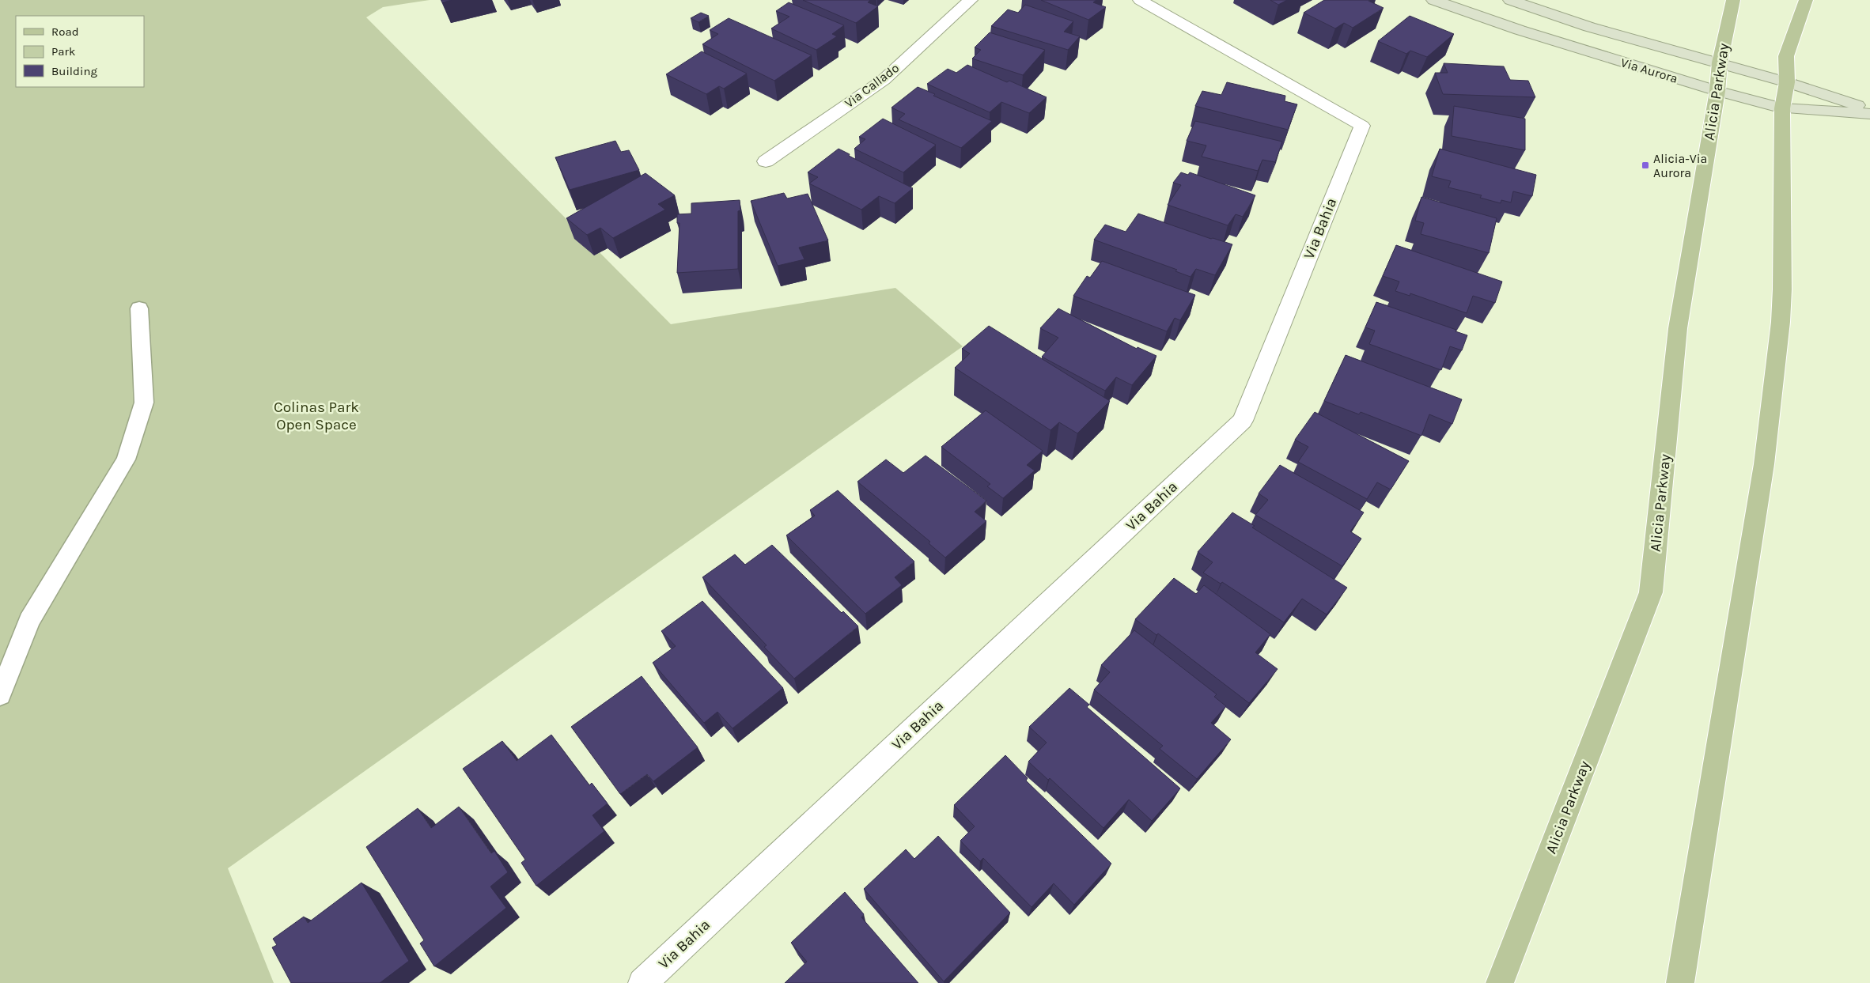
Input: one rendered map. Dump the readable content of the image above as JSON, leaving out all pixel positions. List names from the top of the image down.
{
  "streets": {
    "main road": ["Alicia Parkway"],
    "street": ["Via Aurora", "Via Callado", "Via Bahia"]
  },
  "crossings": [
    ["Via Aurora", "Alicia Parkway"]
  ],
  "parks": ["Colinas Park Open Space"],
  "places": {
    "transit": ["Alicia-Via Aurora"]
  },
  "legend": ["Road", "Park", "Building"]
}
